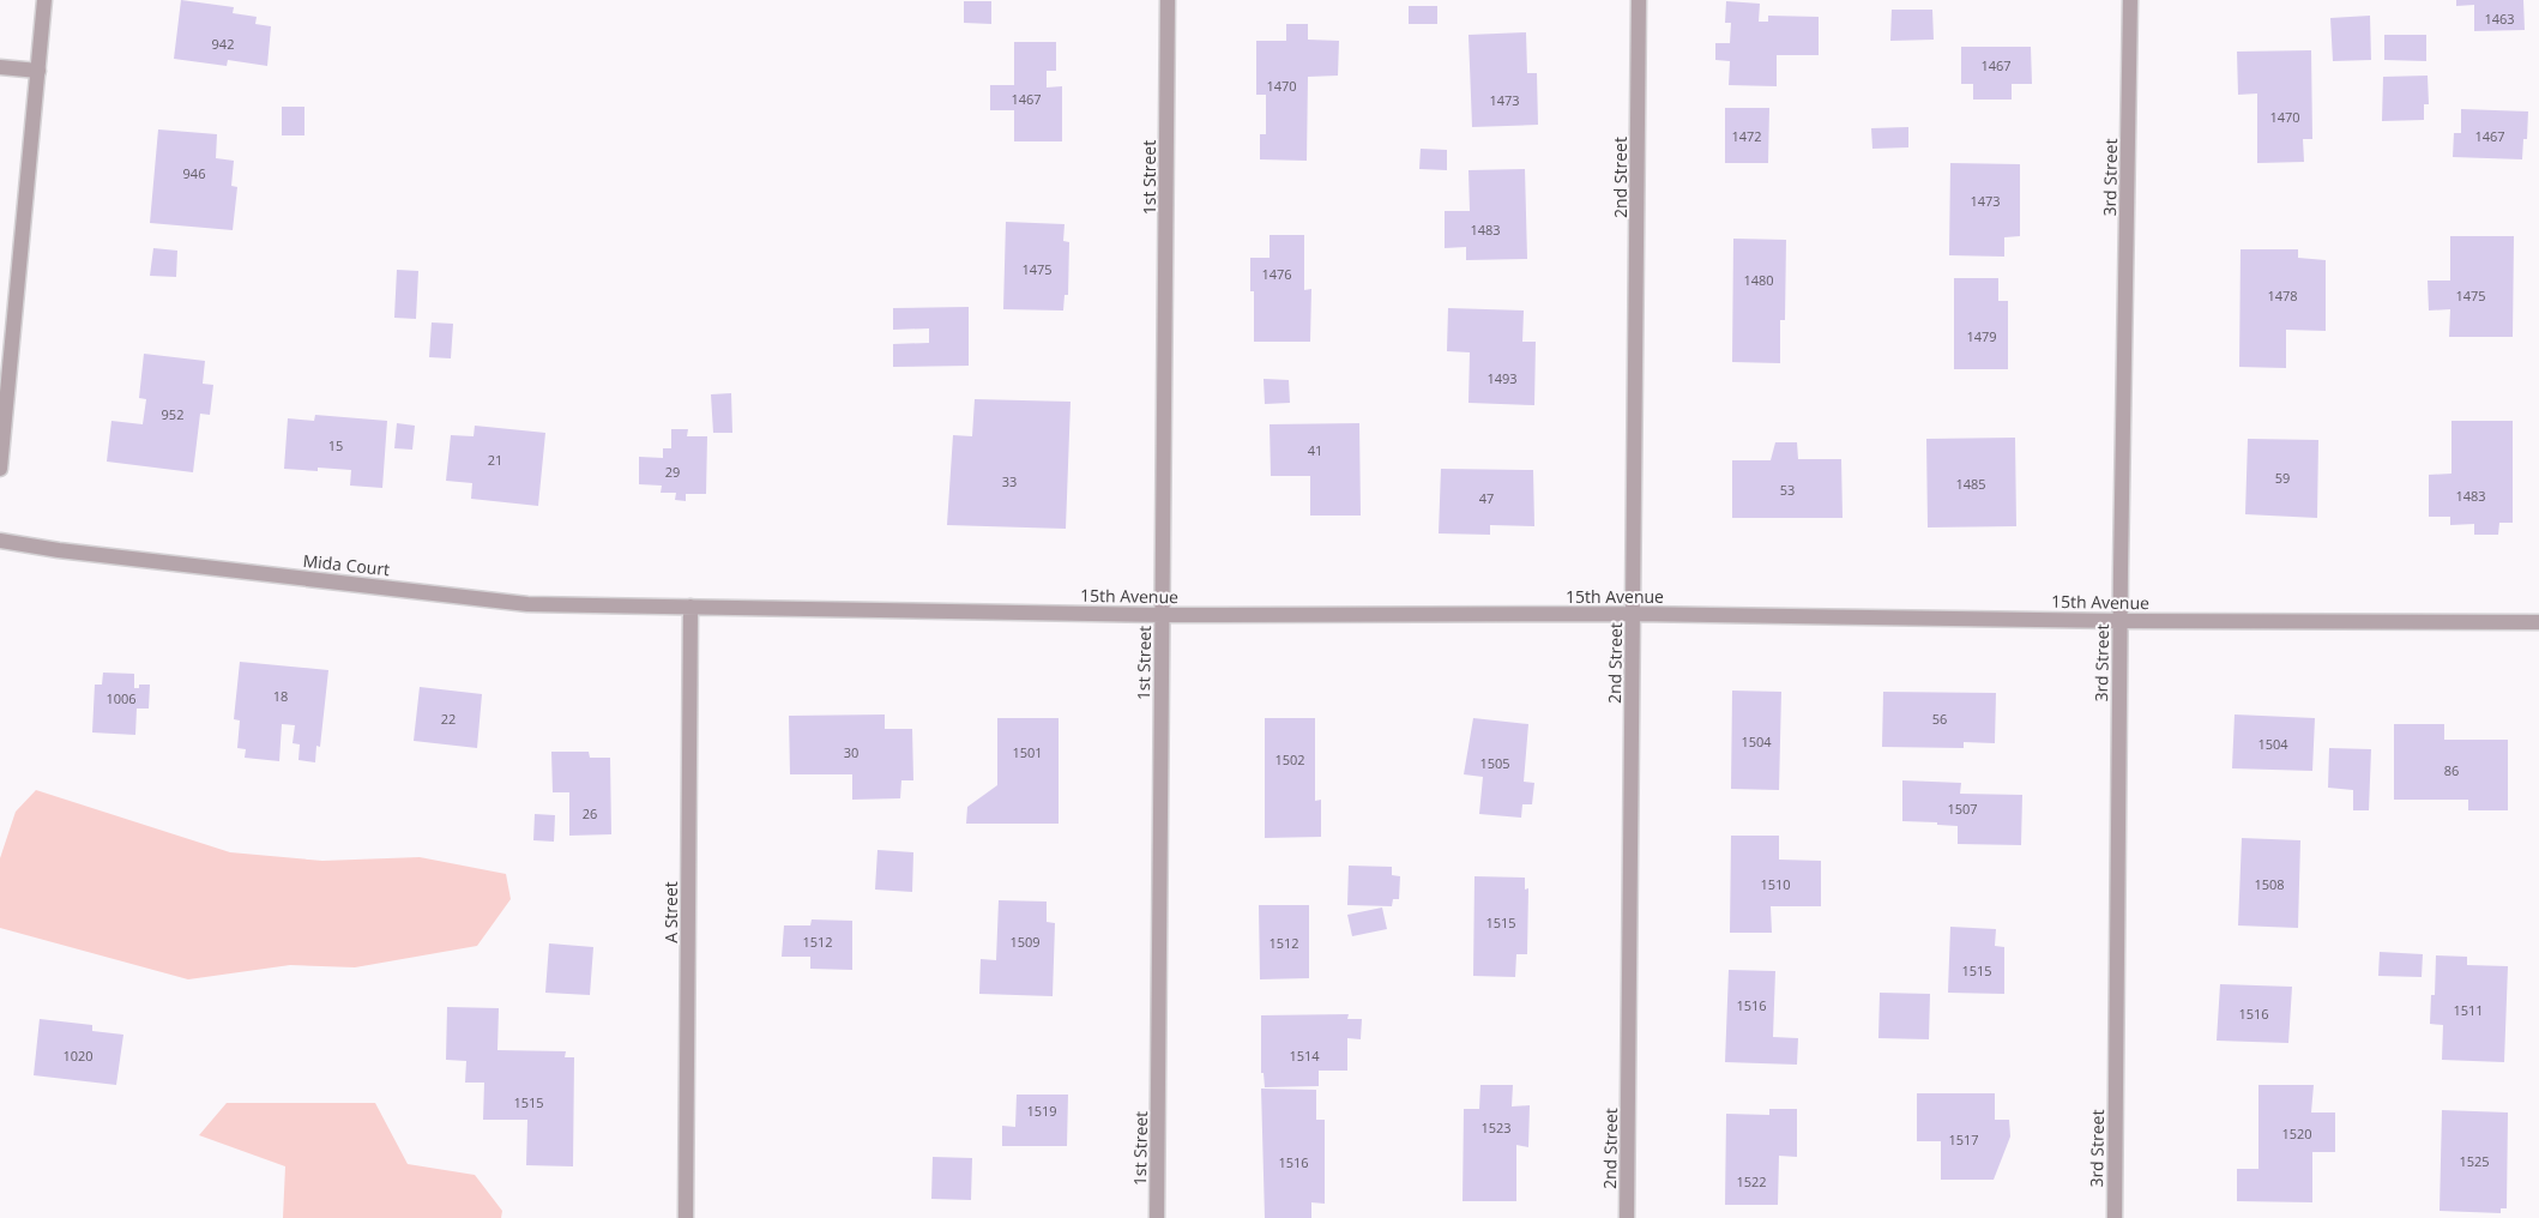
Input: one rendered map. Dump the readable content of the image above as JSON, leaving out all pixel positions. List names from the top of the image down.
{
  "streets": {
    "street": [
      "1st Street",
      "2nd Street",
      "3rd Street",
      "Mida Court",
      "15th Avenue",
      "A Street"
    ]
  },
  "crossings": [
    ["1st Street", "15th Avenue"],
    ["2nd Street", "15th Avenue"],
    ["3rd Street", "15th Avenue"],
    ["Mida Court", "15th Avenue"],
    ["Mida Court", "A Street"],
    ["15th Avenue", "A Street"]
  ],
  "house_numbers": [
    "1463",
    "942",
    "1467",
    "1470",
    "1467",
    "1473",
    "1470",
    "1472",
    "1467",
    "946",
    "1473",
    "1483",
    "1475",
    "1476",
    "1480",
    "1478",
    "1475",
    "1479",
    "1493",
    "952",
    "15",
    "41",
    "21",
    "29",
    "59",
    "33",
    "1485",
    "53",
    "1483",
    "47",
    "18",
    "1006",
    "22",
    "56",
    "1504",
    "1504",
    "30",
    "1501",
    "1502",
    "1505",
    "86",
    "1507",
    "26",
    "1510",
    "1508",
    "1515",
    "1512",
    "1509",
    "1512",
    "1515",
    "1516",
    "1511",
    "1516",
    "1020",
    "1514",
    "1515",
    "1519",
    "1523",
    "1520",
    "1517",
    "1525",
    "1516",
    "1522"
  ]
}
